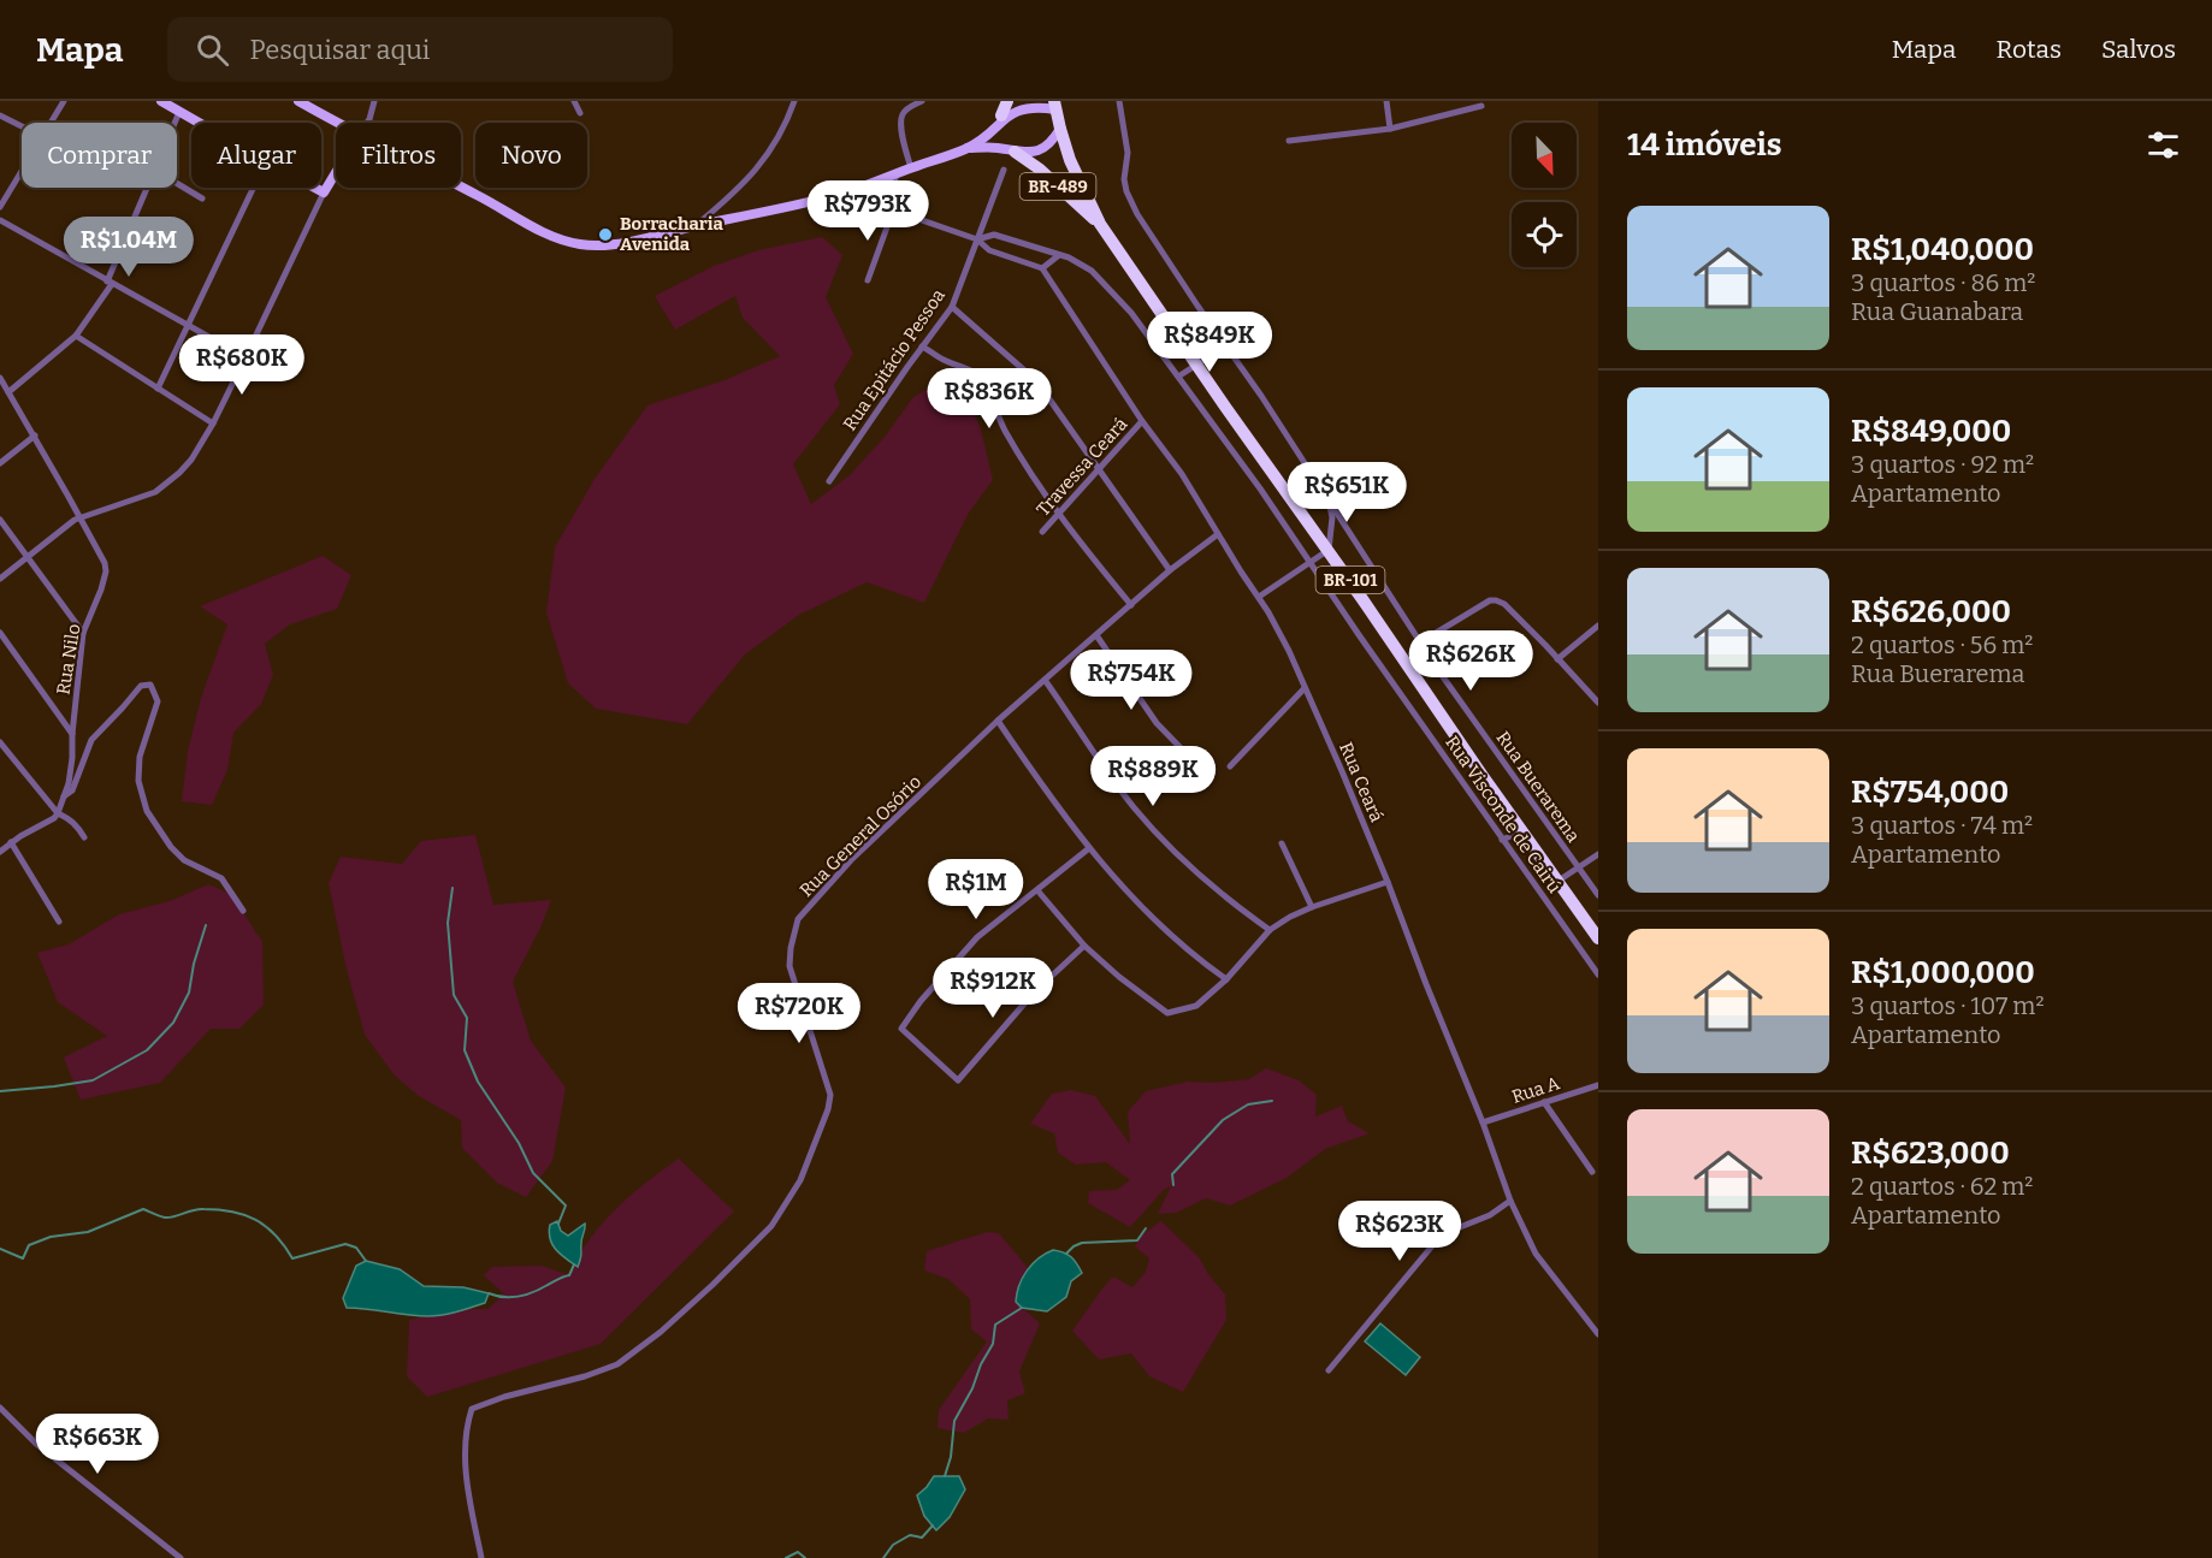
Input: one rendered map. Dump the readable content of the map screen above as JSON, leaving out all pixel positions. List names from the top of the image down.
{
  "streets": {
    "highway": ["BR-489", "BR-101"],
    "street": [
      "Rua Epitácio Pessoa",
      "Travessa Ceará",
      "Rua Nilo",
      "Rua Ceará",
      "Rua Buerarema",
      "Rua Visconde de Cairú",
      "Rua General Osório",
      "Rua A"
    ]
  },
  "crossings": [
    ["BR-489", "BR-101"],
    ["Travessa Ceará", "Rua Ceará"],
    ["Rua Ceará", "Rua General Osório"],
    ["Rua Ceará", "Rua A"]
  ],
  "places": ["Borracharia Avenida"],
  "north": "bottom right",
  "page": {
    "header": "Mapa",
    "search": "Pesquisar aqui",
    "nav": ["Mapa", "Rotas", "Salvos"],
    "heading": "14 imóveis",
    "chip": [
      "Comprar",
      "Alugar",
      "Filtros",
      "Novo"
    ],
    "price": [
      "R$793K",
      "R$1.04M",
      "R$849K",
      "R$680K",
      "R$836K",
      "R$651K",
      "R$626K",
      "R$754K",
      "R$889K",
      "R$1M",
      "R$912K",
      "R$720K",
      "R$623K",
      "R$663K"
    ],
    "list": [
      {
        "name": "R$1,040,000",
        "note": "3 quartos · 86 m² · Rua Guanabara"
      },
      {
        "name": "R$849,000",
        "note": "3 quartos · 92 m² · Apartamento"
      },
      {
        "name": "R$626,000",
        "note": "2 quartos · 56 m² · Rua Buerarema"
      },
      {
        "name": "R$754,000",
        "note": "3 quartos · 74 m² · Apartamento"
      },
      {
        "name": "R$1,000,000",
        "note": "3 quartos · 107 m² · Apartamento"
      },
      {
        "name": "R$623,000",
        "note": "2 quartos · 62 m² · Apartamento"
      }
    ]
  }
}
